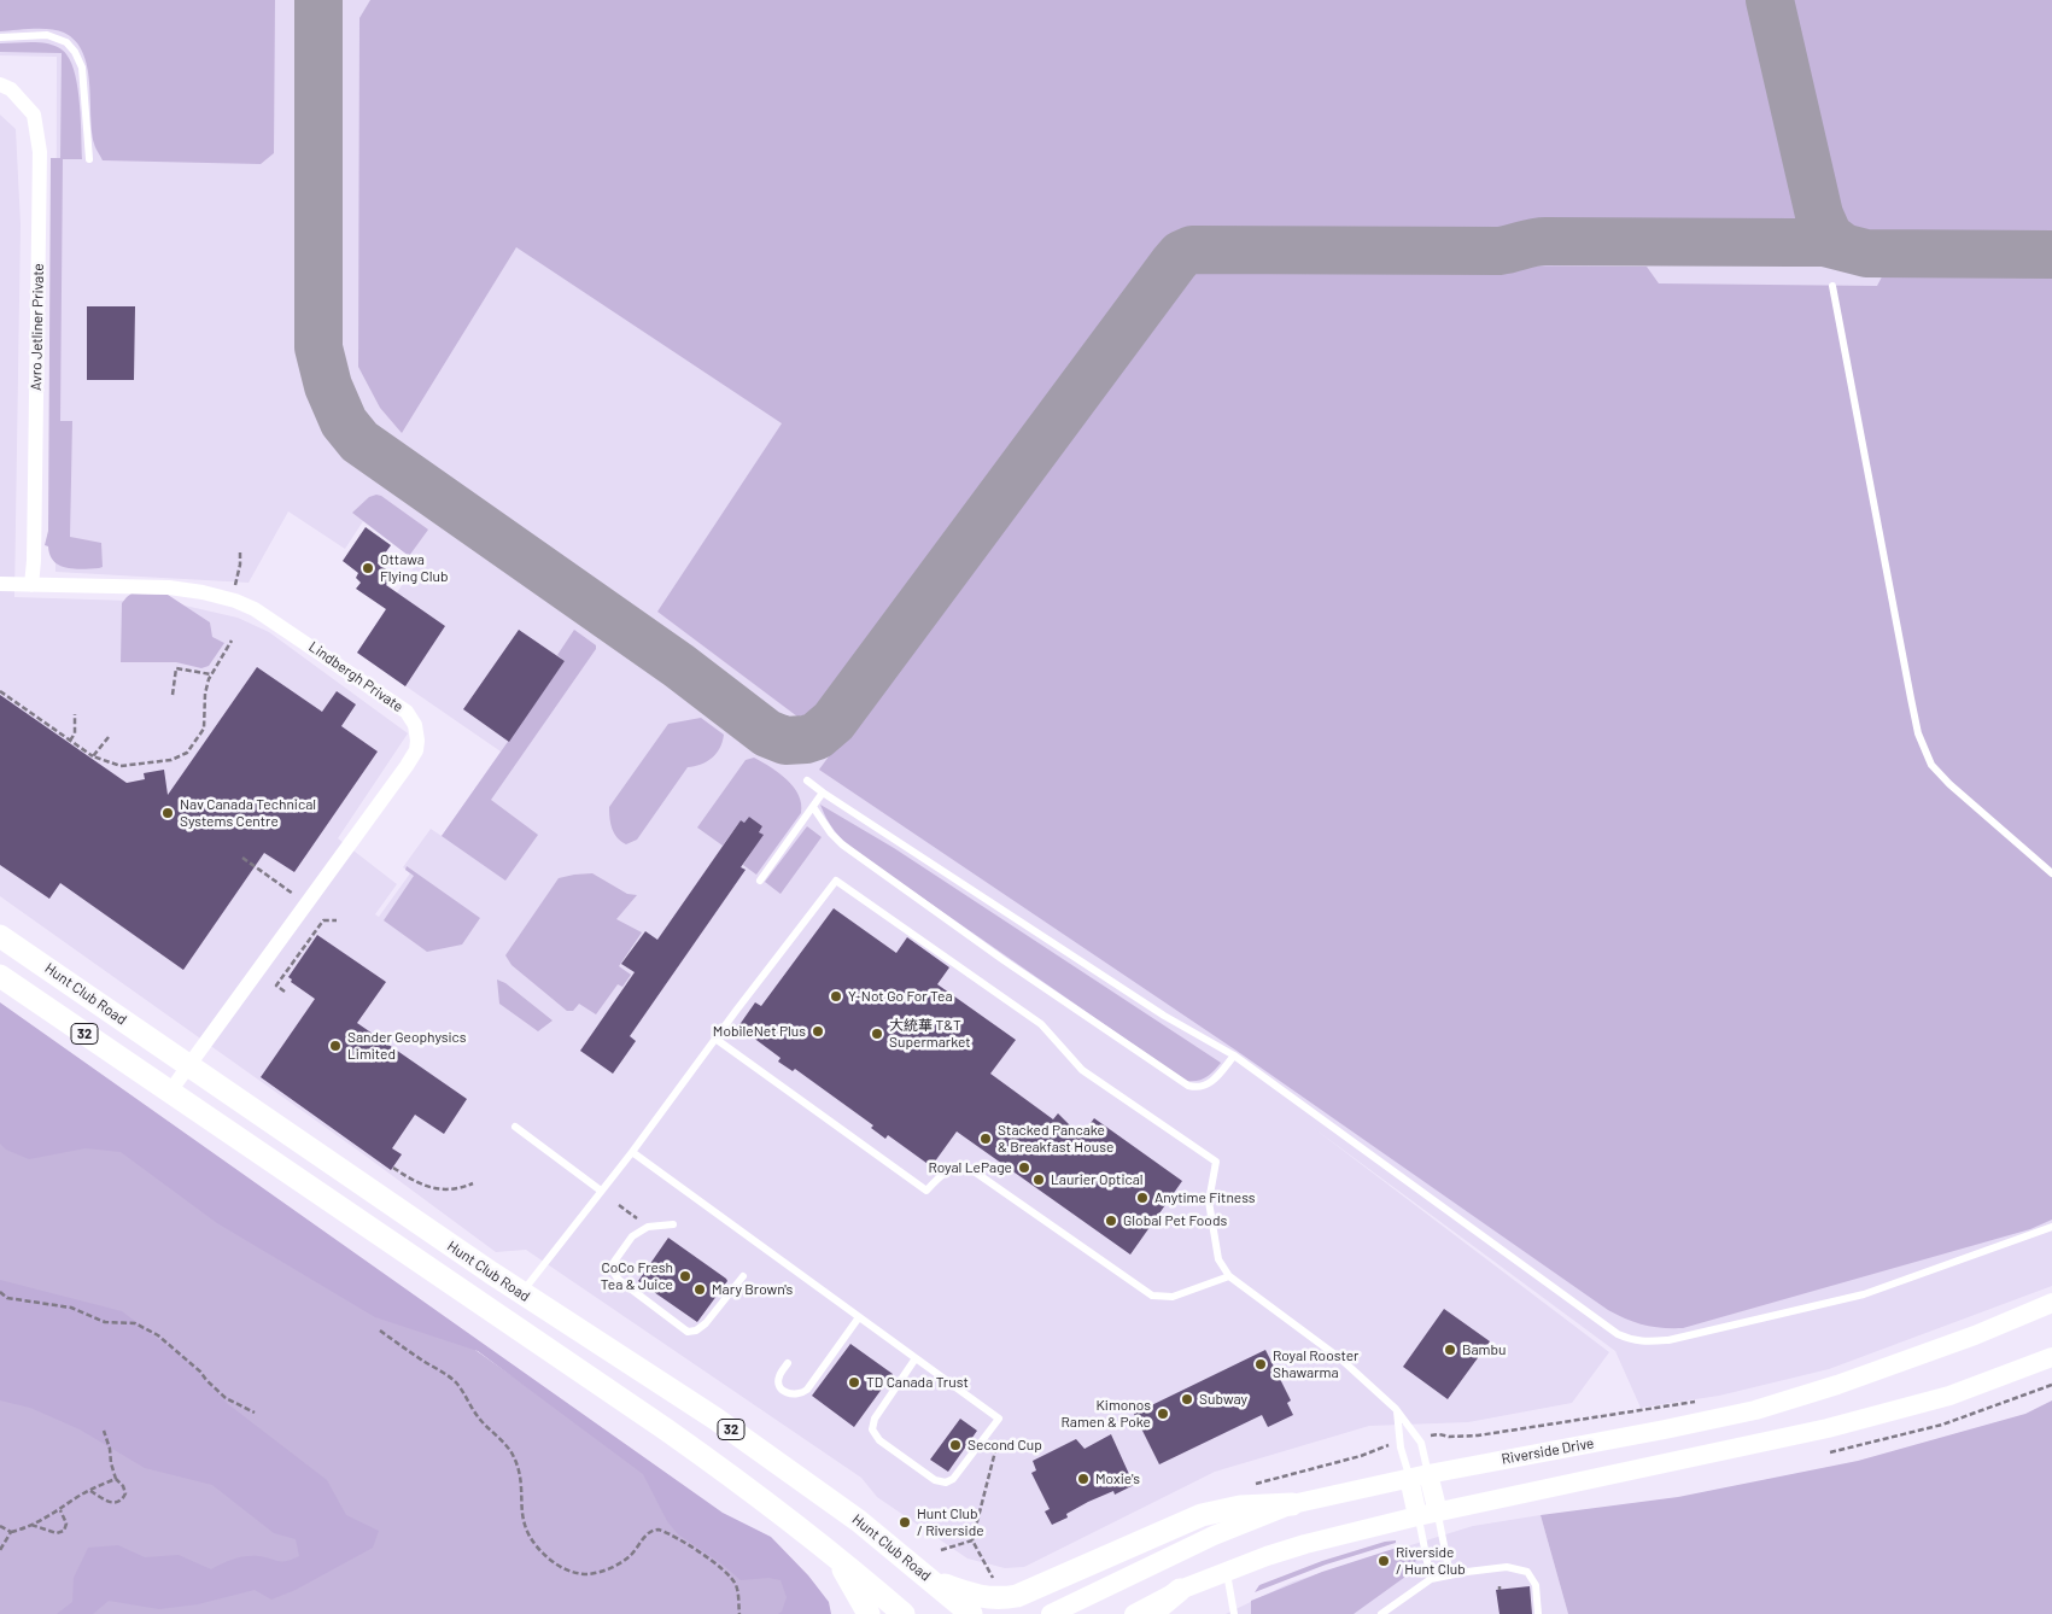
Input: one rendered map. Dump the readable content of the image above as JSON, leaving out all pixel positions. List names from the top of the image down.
{
  "streets": {
    "main road": ["Hunt Club Road", "32", "Riverside Drive"],
    "street": ["Avro Jetliner Private", "Lindbergh Private"]
  },
  "crossings": [
    ["Avro Jetliner Private", "Lindbergh Private"],
    ["Lindbergh Private", "Hunt Club Road"]
  ],
  "places": [
    "Ottawa Flying Club",
    "Nav Canada Technical Systems Centre",
    "Y-Not Go For Tea",
    "MobileNet Plus",
    "大統華 T&T Supermarket",
    "Sander Geophysics Limited",
    "Stacked Pancake & Breakfast House",
    "Royal LePage",
    "Laurier Optical",
    "Anytime Fitness",
    "Global Pet Foods",
    "CoCo Fresh Tea & Juice",
    "Mary Brown's",
    "Bambu",
    "Royal Rooster Shawarma",
    "TD Canada Trust",
    "Subway",
    "Kimonos Ramen & Poke",
    "Second Cup",
    "Moxie's",
    "Hunt Club / Riverside",
    "Riverside / Hunt Club"
  ]
}
